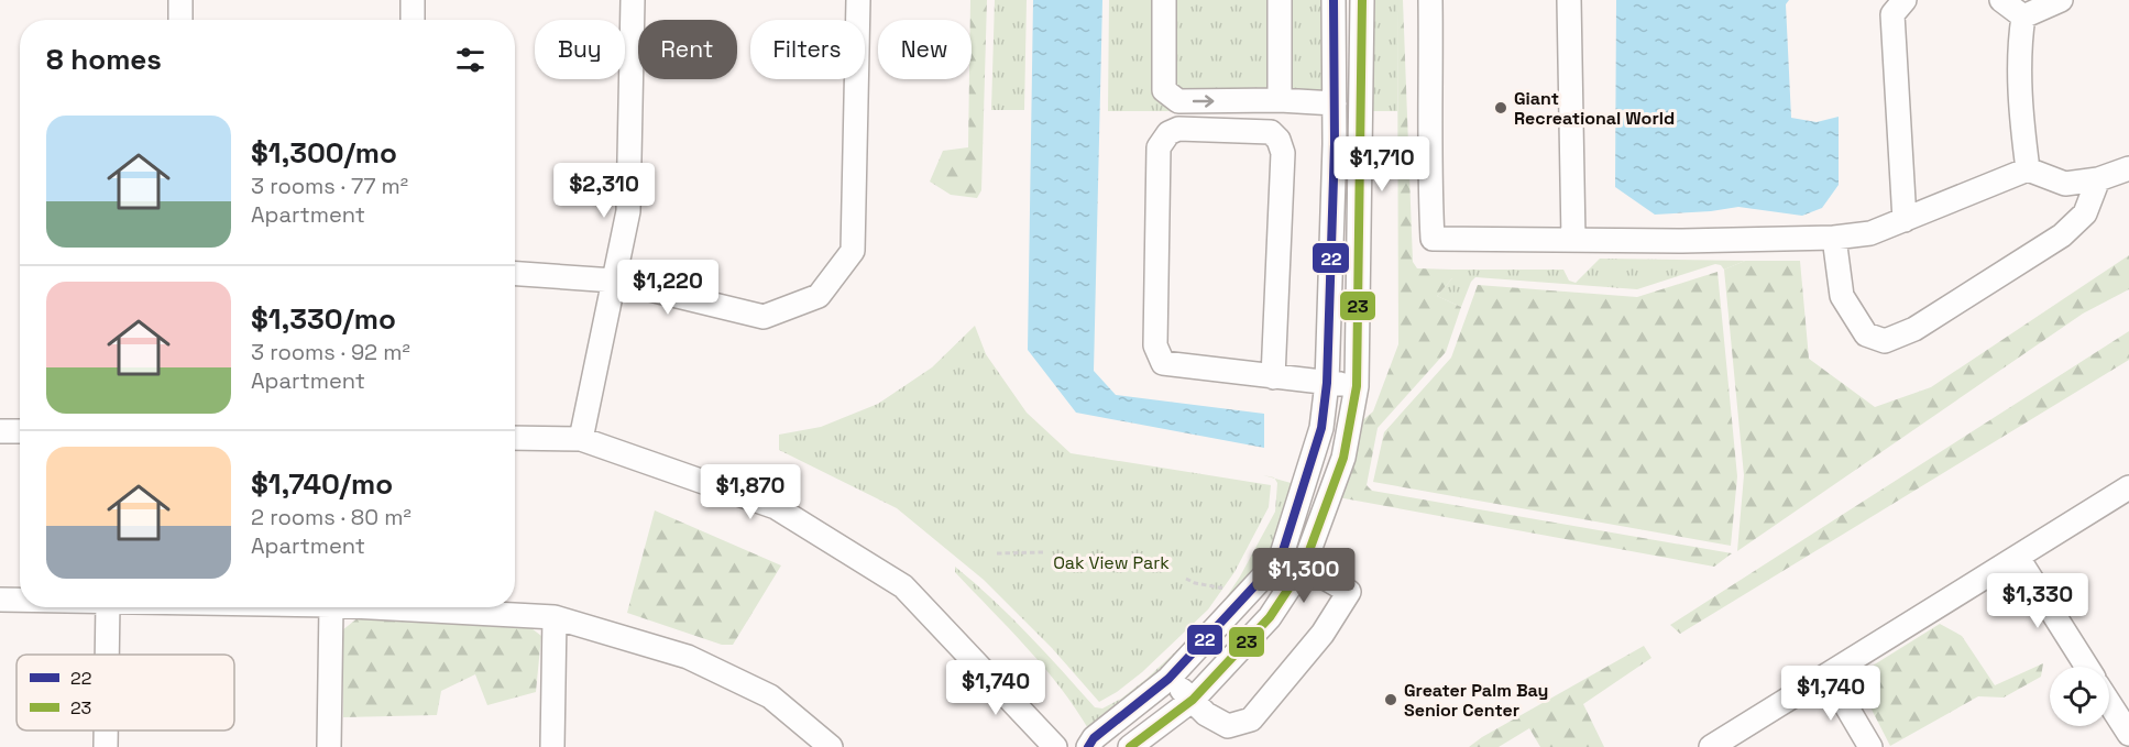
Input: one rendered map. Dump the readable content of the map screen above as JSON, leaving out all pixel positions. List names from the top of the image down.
{
  "parks": ["Oak View Park"],
  "places": ["Giant Recreational World", "Greater Palm Bay Senior Center"],
  "lines": ["transit line 22", "transit line 23"],
  "legend": ["22", "23"],
  "page": {
    "chip": [
      "Buy",
      "Rent",
      "Filters",
      "New"
    ],
    "heading": "8 homes",
    "list": [
      {
        "name": "$1,300/mo",
        "note": "3 rooms · 77 m² · Apartment"
      },
      {
        "name": "$1,330/mo",
        "note": "3 rooms · 92 m² · Apartment"
      },
      {
        "name": "$1,740/mo",
        "note": "2 rooms · 80 m² · Apartment"
      }
    ],
    "price": [
      "$1,710",
      "$2,310",
      "$1,220",
      "$1,870",
      "$1,300",
      "$1,330",
      "$1,740",
      "$1,740"
    ]
  }
}
